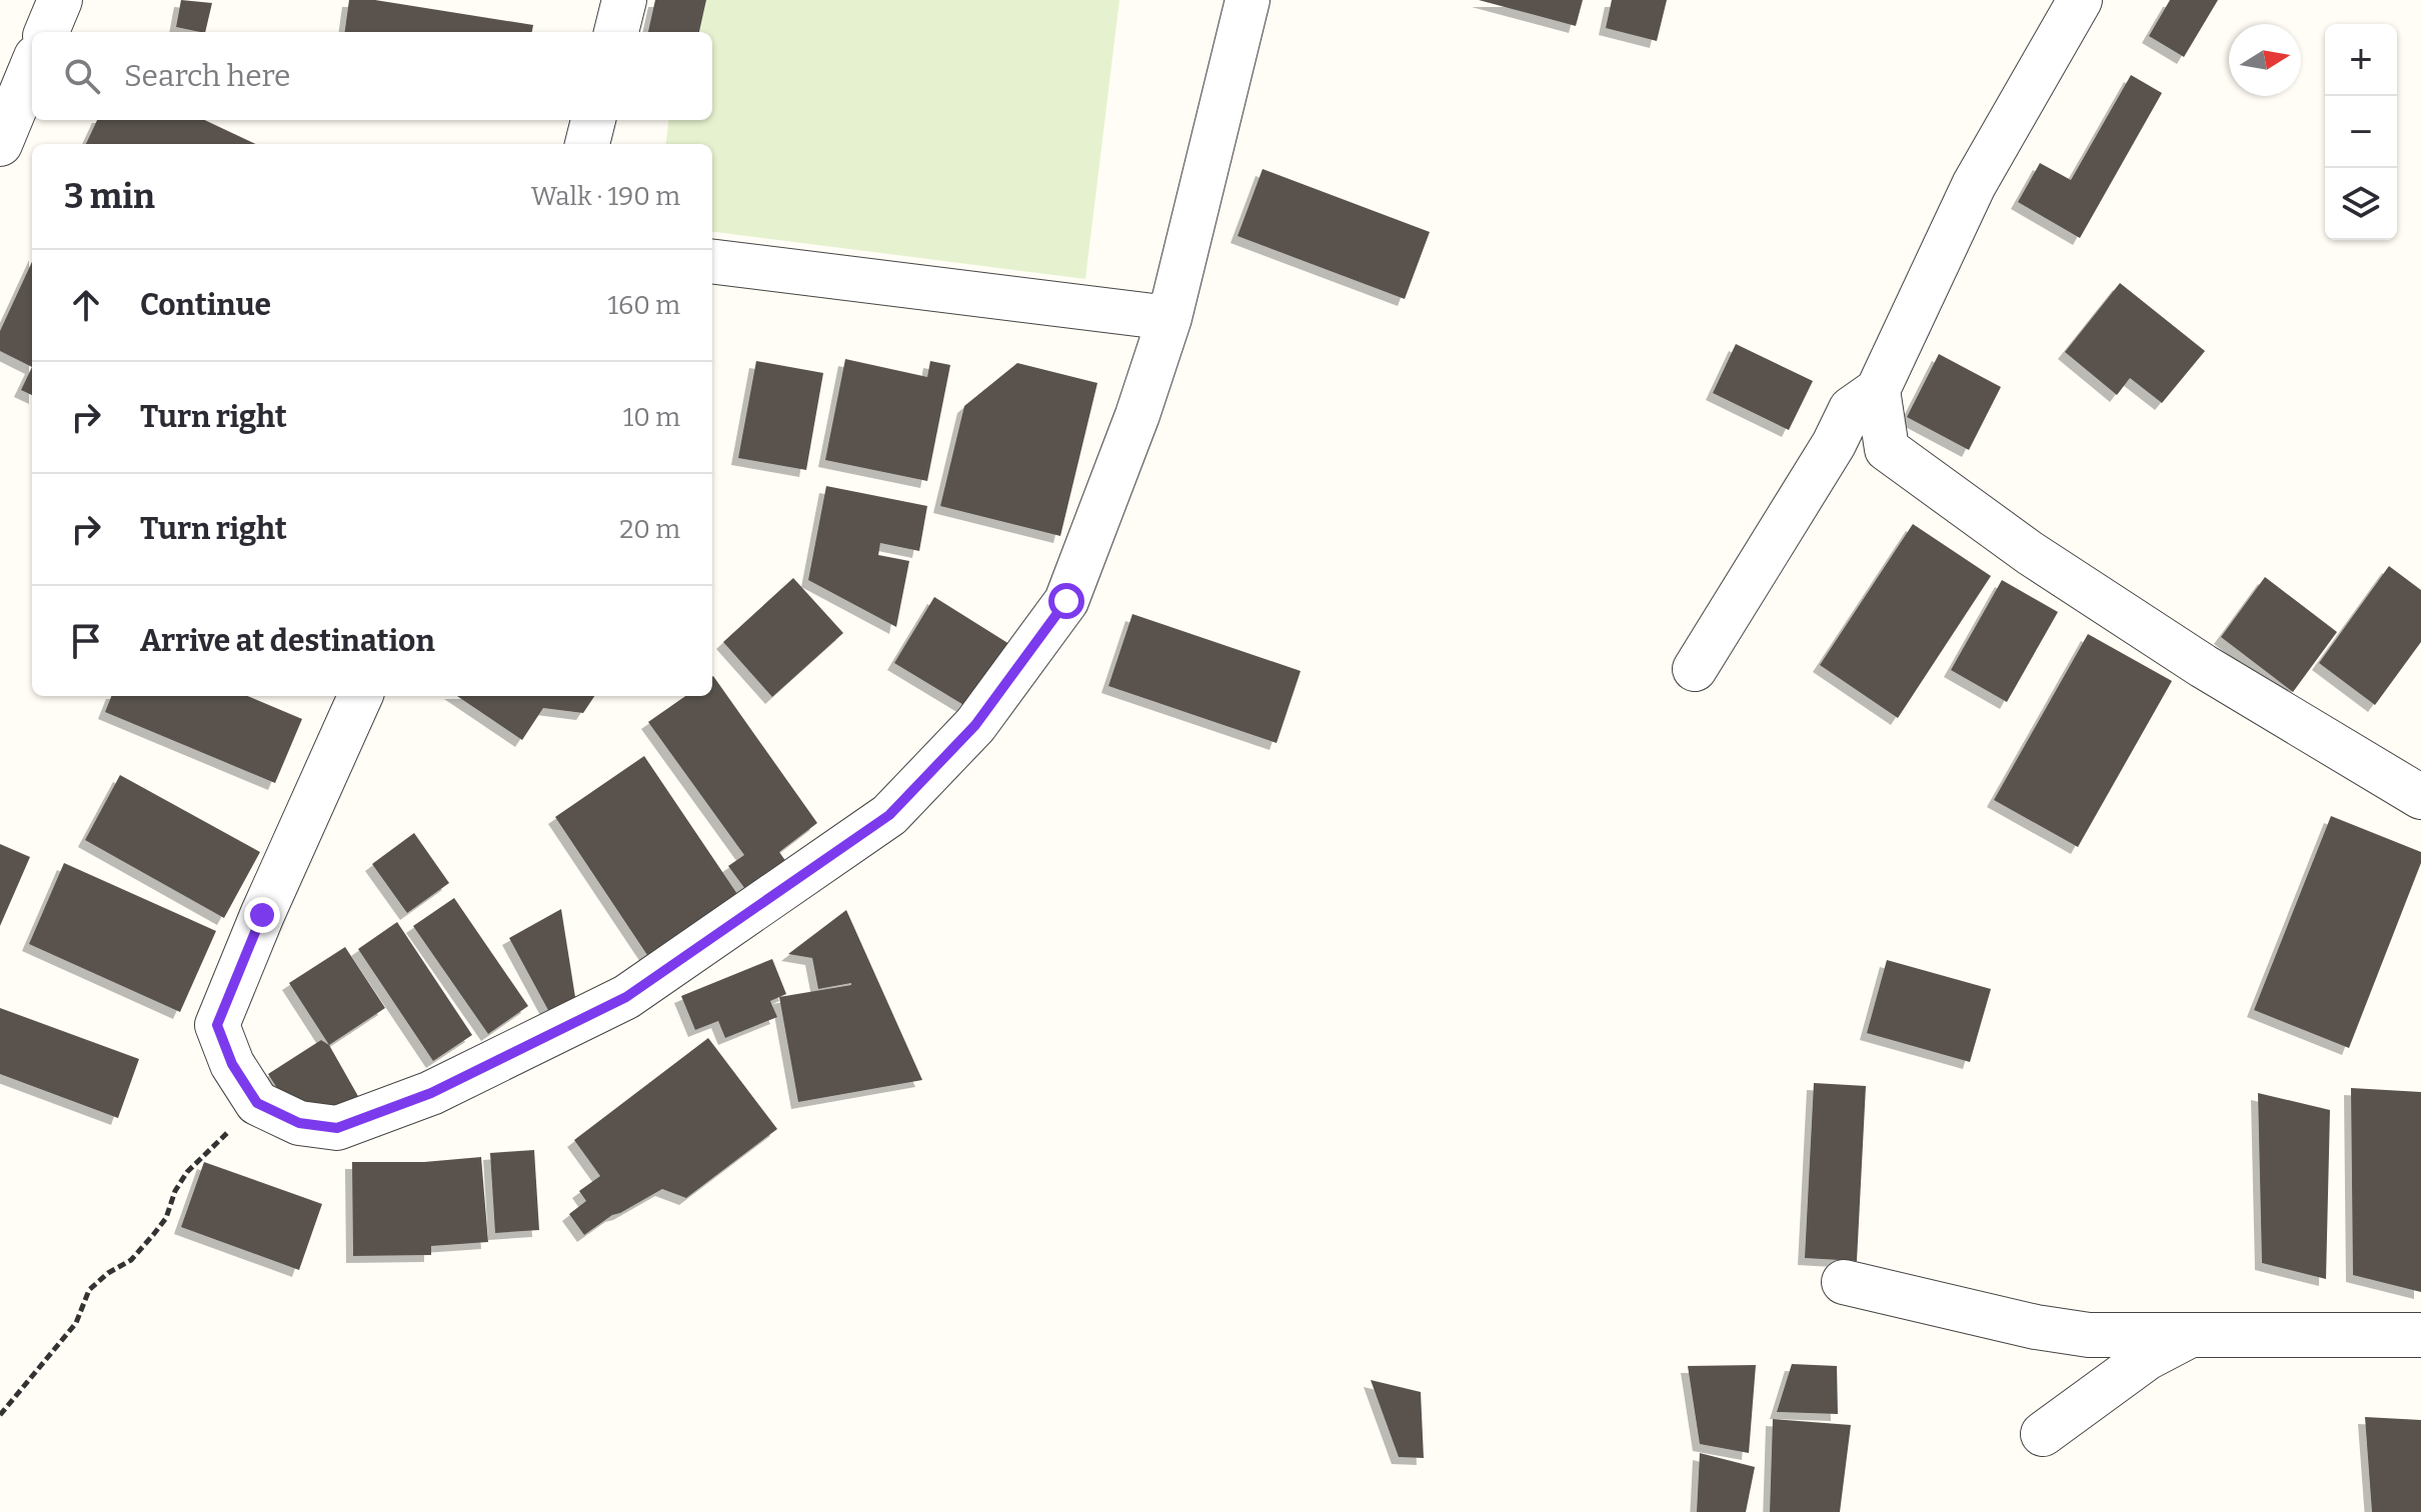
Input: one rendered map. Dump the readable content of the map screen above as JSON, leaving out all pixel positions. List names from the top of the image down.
{
  "north": "right",
  "page": {
    "map_buttons": ["+", "−"],
    "search": "Search here",
    "heading": ["3 min", "Walk · 190 m"],
    "list": [
      ["Continue", "160 m"],
      ["Turn right", "10 m"],
      ["Turn right", "20 m"],
      "Arrive at destination"
    ]
  }
}
